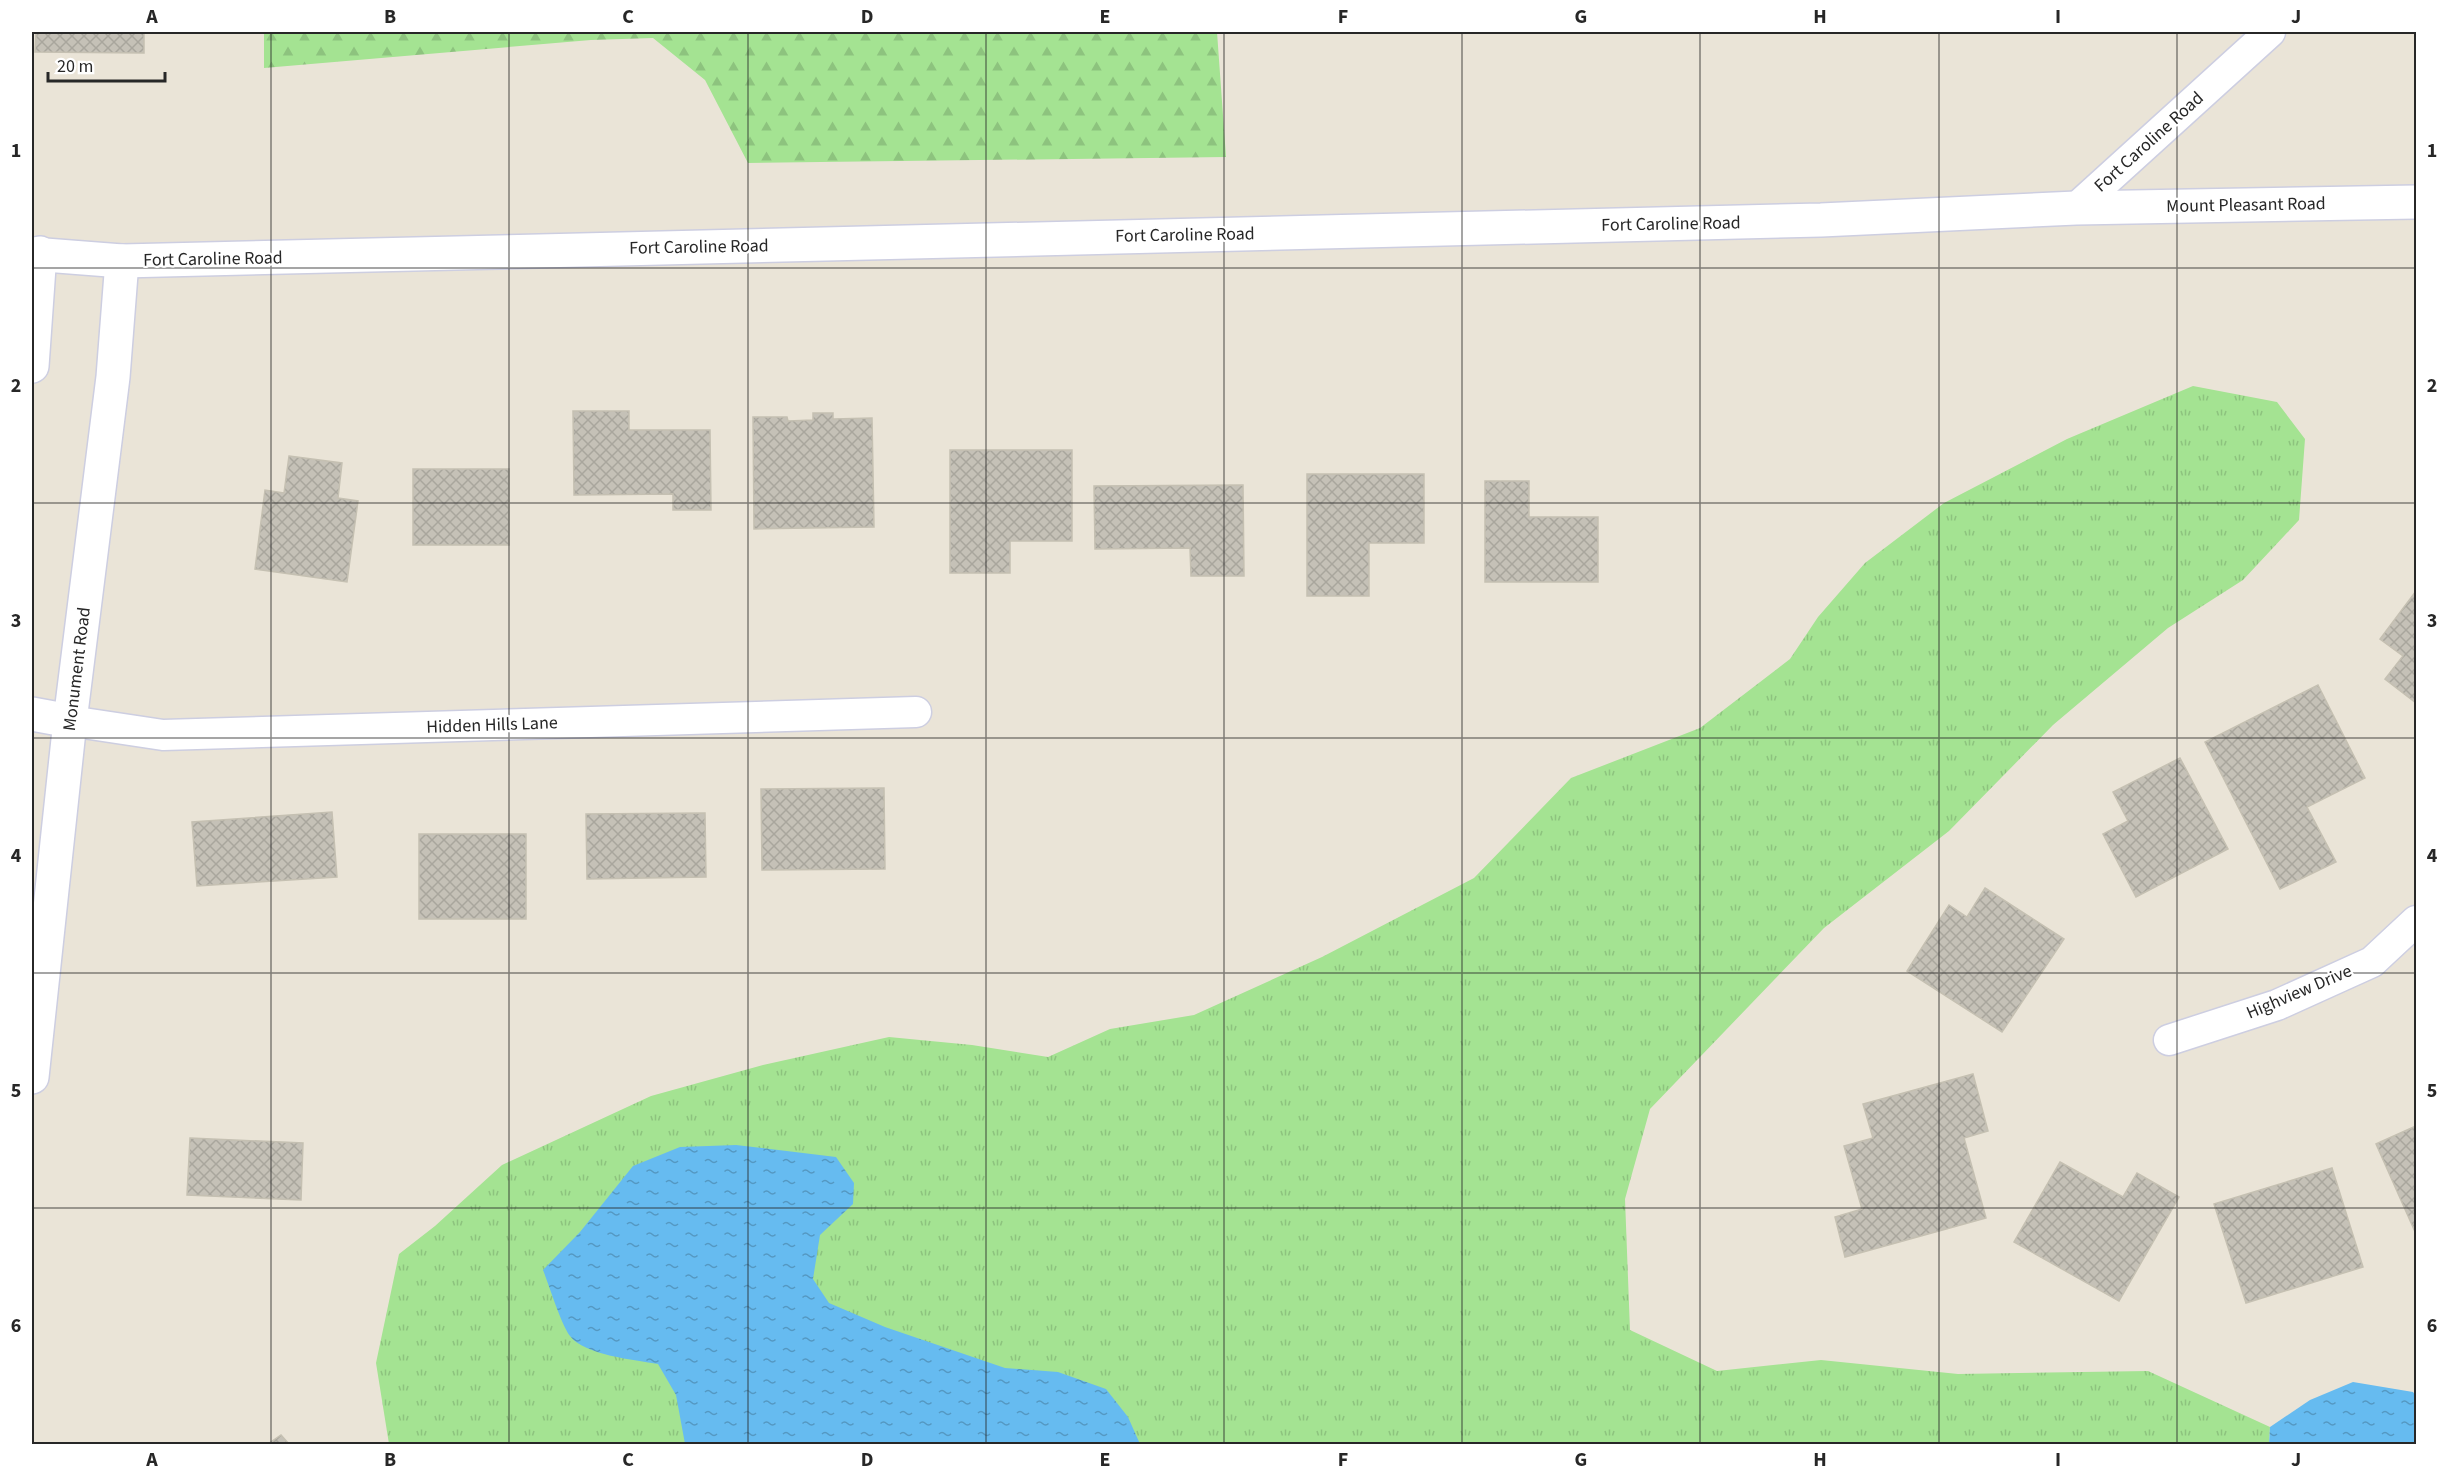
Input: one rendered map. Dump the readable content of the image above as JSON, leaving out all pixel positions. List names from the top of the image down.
{
  "streets": {
    "street": [
      "Fort Caroline Road",
      "Mount Pleasant Road",
      "Monument Road",
      "Hidden Hills Lane",
      "Highview Drive"
    ]
  },
  "crossings": [
    ["Fort Caroline Road", "Mount Pleasant Road"],
    ["Fort Caroline Road", "Monument Road"],
    ["Monument Road", "Hidden Hills Lane"]
  ],
  "scale_bar": "20 m",
  "grid": {
    "columns": [
      "A",
      "B",
      "C",
      "D",
      "E",
      "F",
      "G",
      "H",
      "I",
      "J"
    ],
    "rows": [
      "1",
      "2",
      "3",
      "4",
      "5",
      "6"
    ]
  }
}
